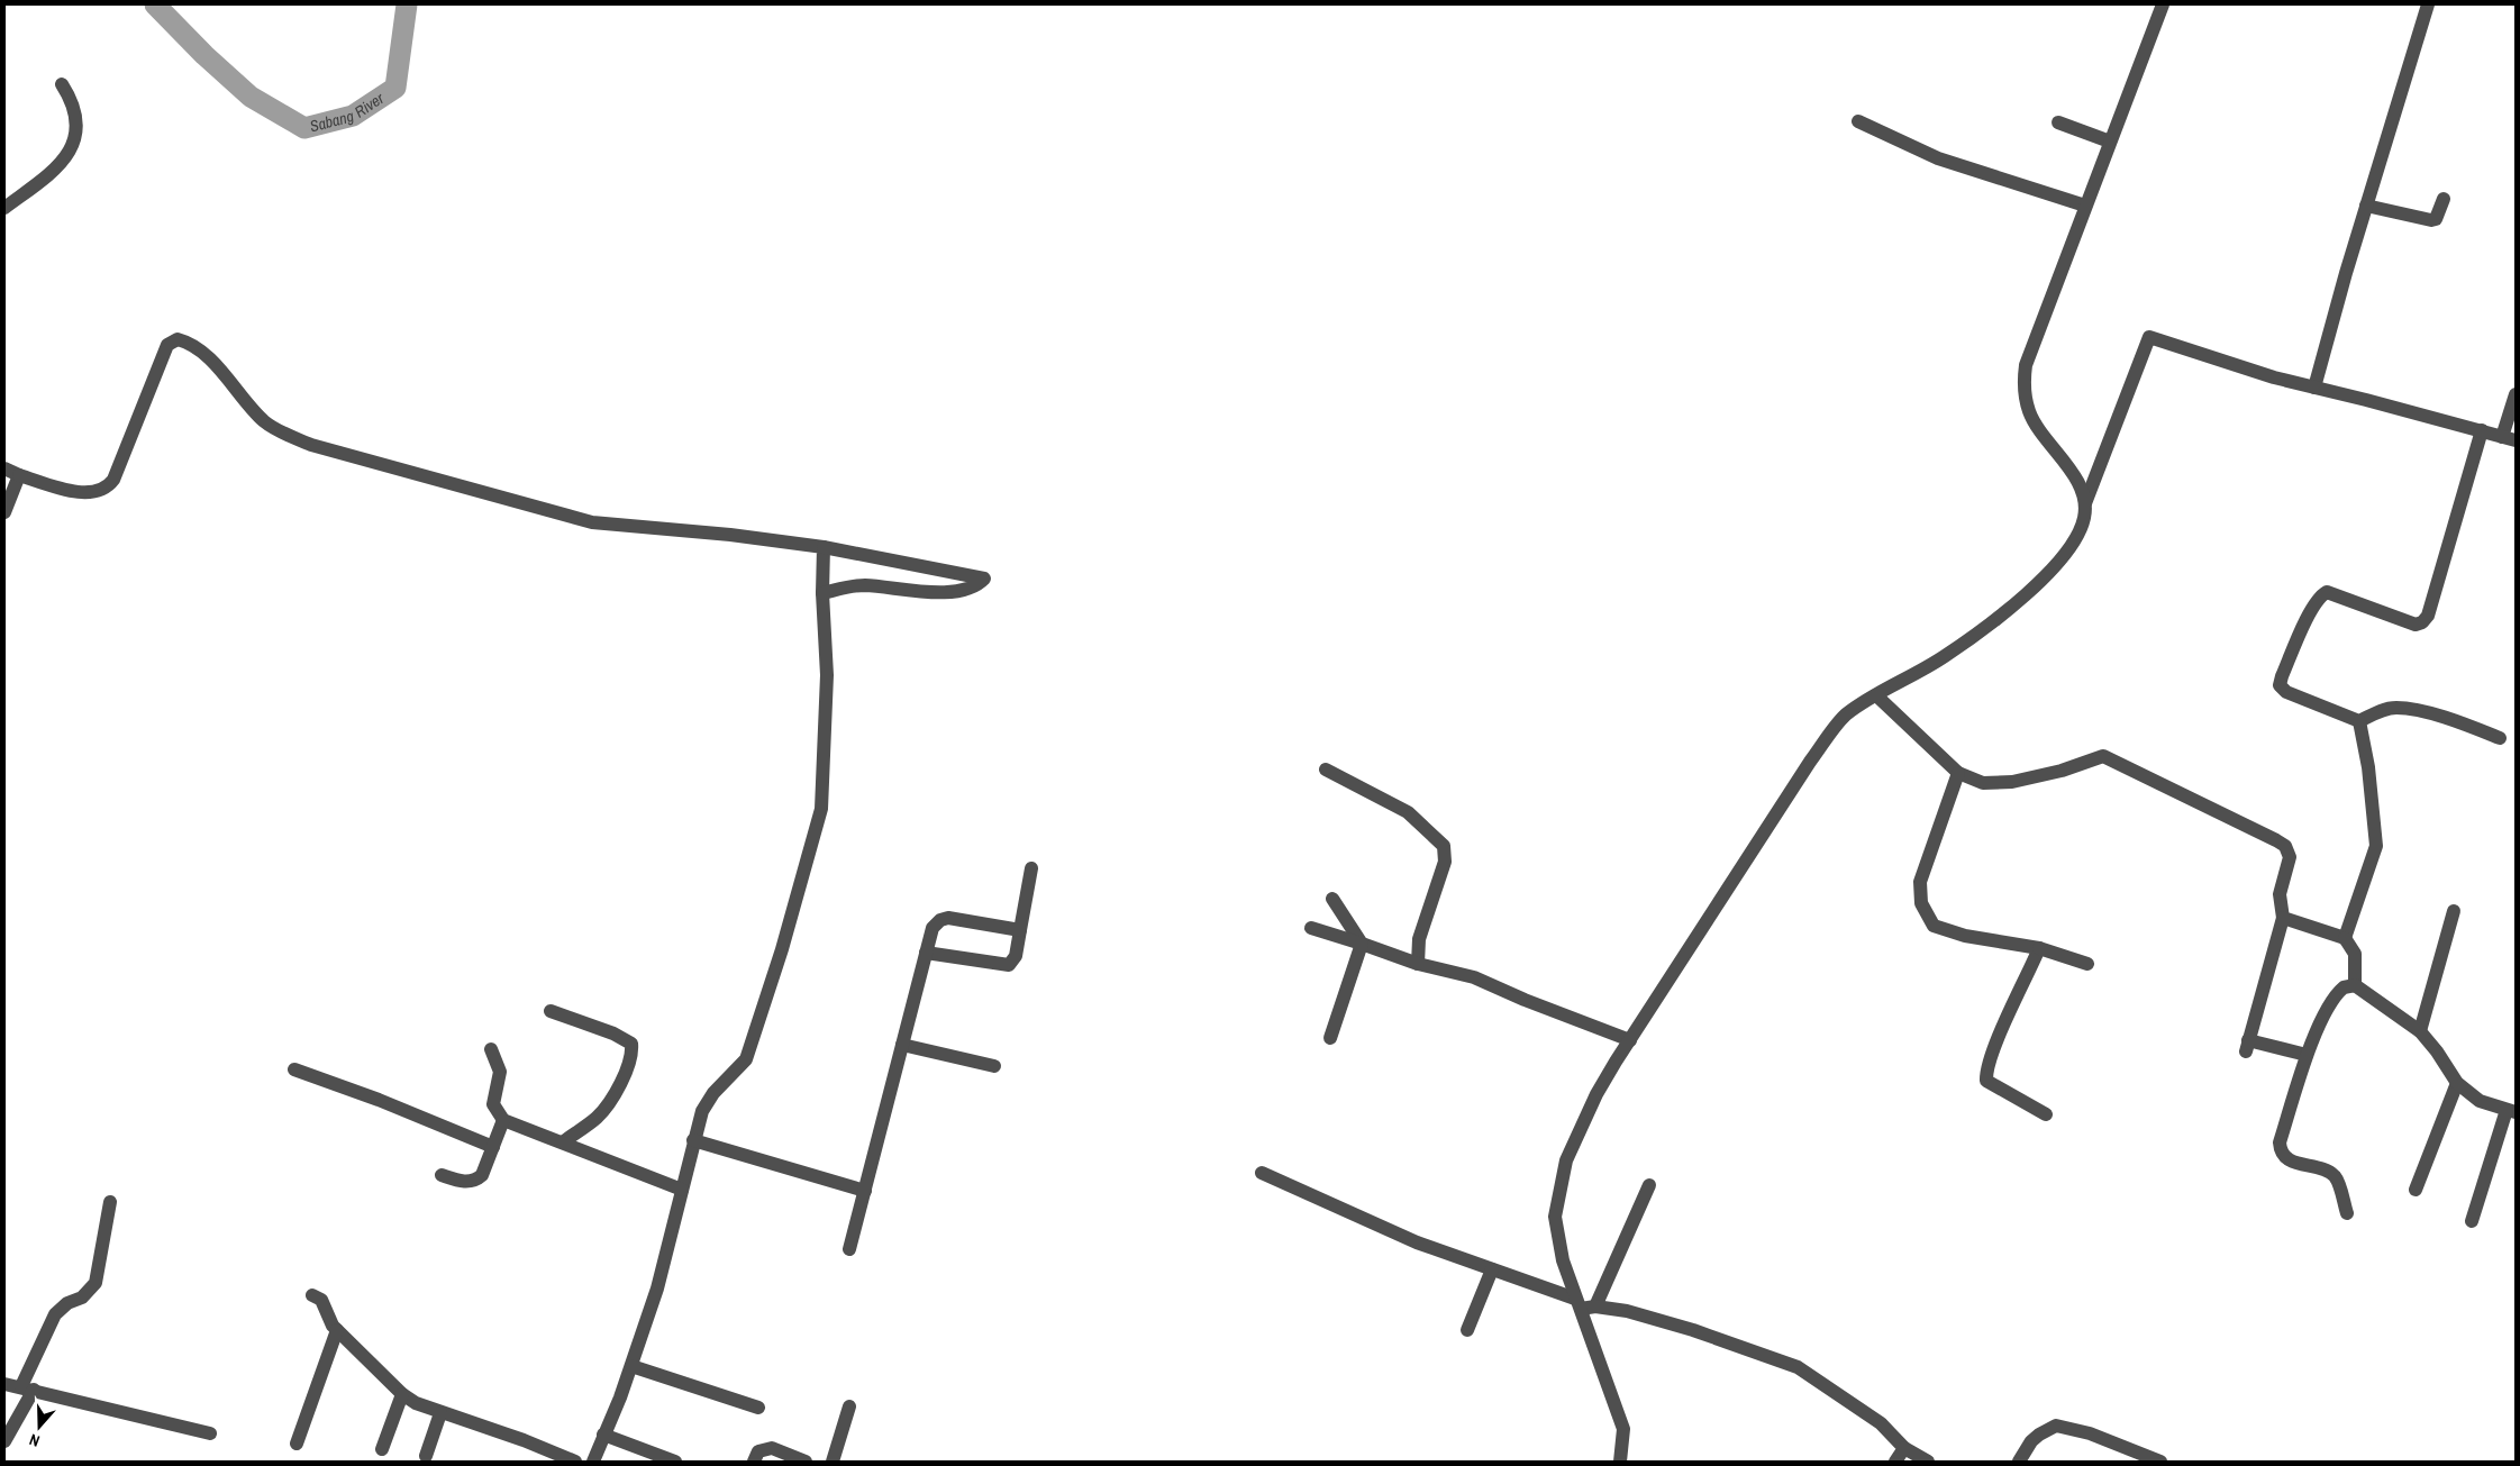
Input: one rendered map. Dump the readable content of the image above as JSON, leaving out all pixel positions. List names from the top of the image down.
{
  "water": ["Sabang River"],
  "north": "bottom"
}
